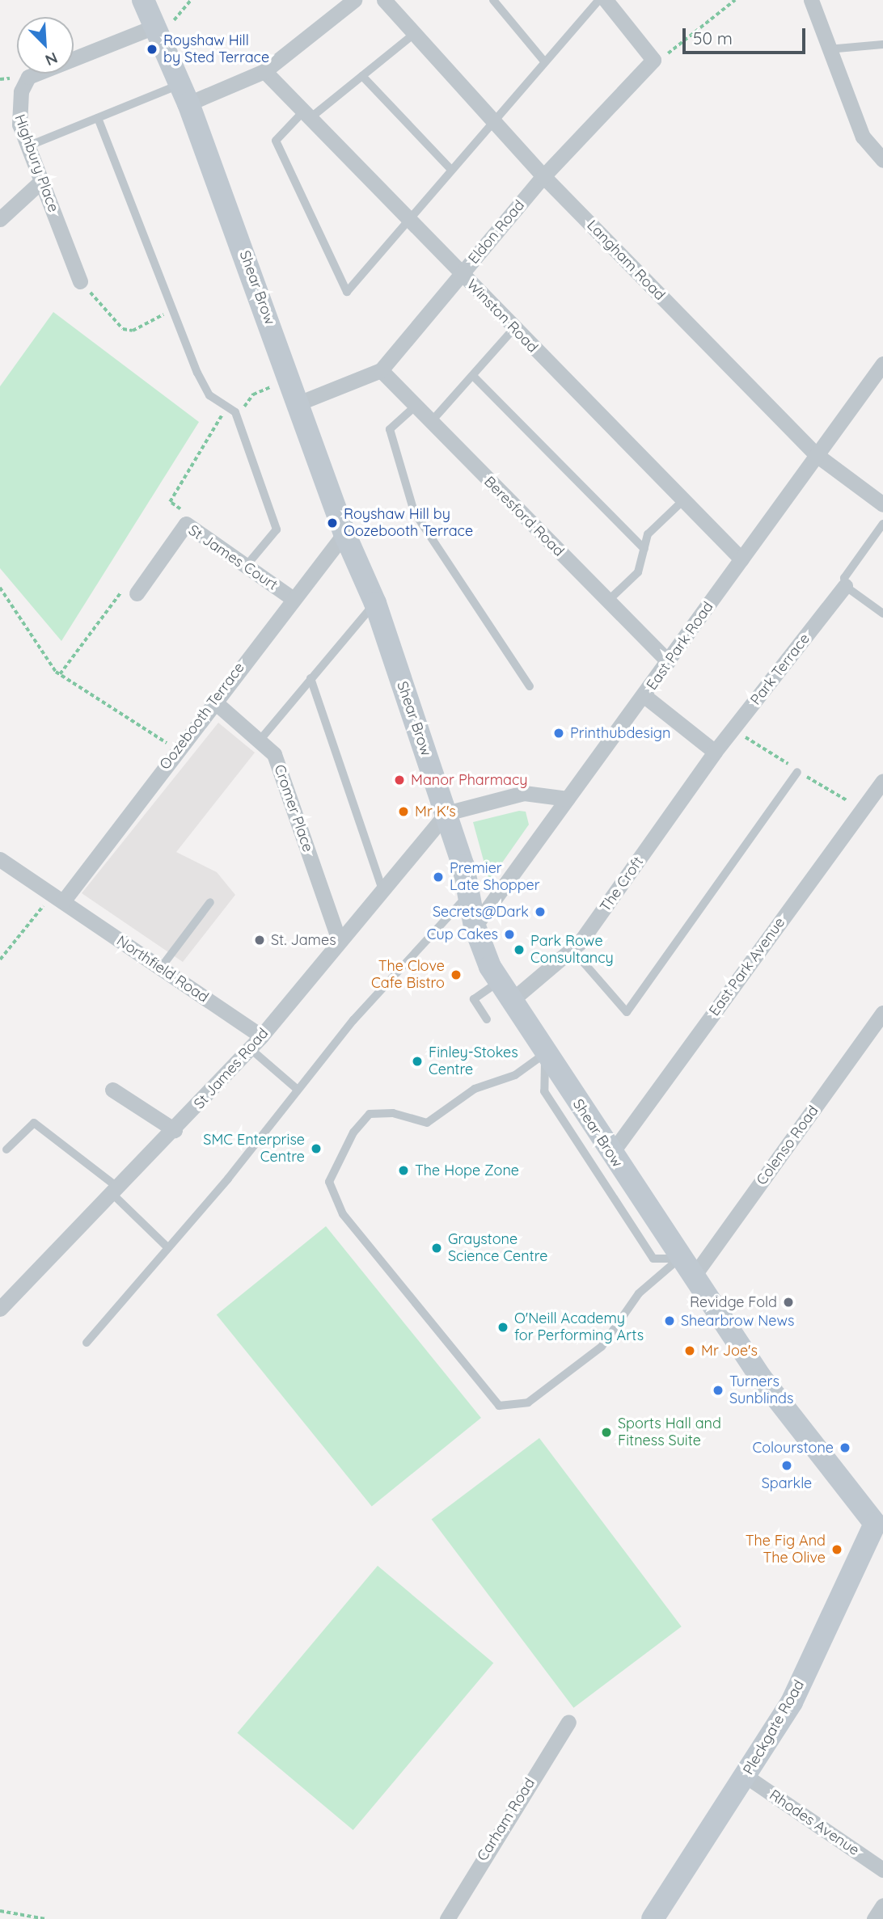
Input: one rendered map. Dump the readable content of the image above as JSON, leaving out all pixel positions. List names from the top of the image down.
{
  "streets": {
    "main road": ["Shear Brow", "Pleckgate Road"],
    "street": [
      "Highbury Place",
      "Eldon Road",
      "Langham Road",
      "Winston Road",
      "Beresford Road",
      "St James Court",
      "East Park Road",
      "Park Terrace",
      "Oozebooth Terrace",
      "Cromer Place",
      "The Croft",
      "East Park Avenue",
      "Northfield Road",
      "St James Road",
      "Colenso Road",
      "Carham Road",
      "Rhodes Avenue"
    ]
  },
  "crossings": [
    ["Highbury Place", "Shear Brow"],
    ["Eldon Road", "Langham Road"],
    ["Eldon Road", "Shear Brow"],
    ["Eldon Road", "Winston Road"],
    ["Eldon Road", "Beresford Road"],
    ["Langham Road", "East Park Road"],
    ["Shear Brow", "East Park Road"],
    ["Shear Brow", "Oozebooth Terrace"],
    ["Shear Brow", "The Croft"],
    ["Shear Brow", "East Park Avenue"],
    ["Shear Brow", "St James Road"],
    ["Shear Brow", "Colenso Road"],
    ["Shear Brow", "Pleckgate Road"],
    ["Winston Road", "East Park Road"],
    ["Beresford Road", "East Park Road"],
    ["St James Court", "Oozebooth Terrace"],
    ["Park Terrace", "The Croft"],
    ["Oozebooth Terrace", "Cromer Place"],
    ["Oozebooth Terrace", "Northfield Road"],
    ["Cromer Place", "St James Road"],
    ["Northfield Road", "St James Road"],
    ["Pleckgate Road", "Rhodes Avenue"]
  ],
  "places": [
    "Royshaw Hill by Sted Terrace",
    "Royshaw Hill by Oozebooth Terrace",
    "Printhubdesign",
    "Manor Pharmacy",
    "Mr K's",
    "Premier Late Shopper",
    "Secrets@Dark",
    "Cup Cakes",
    "St. James",
    "Park Rowe Consultancy",
    "The Clove Cafe Bistro",
    "Finley-Stokes Centre",
    "SMC Enterprise Centre",
    "The Hope Zone",
    "Graystone Science Centre",
    "Revidge Fold",
    "Shearbrow News",
    "O'Neill Academy for Performing Arts",
    "Mr Joe's",
    "Turners Sunblinds",
    "Sports Hall and Fitness Suite",
    "Colourstone",
    "Sparkle",
    "The Fig And The Olive"
  ],
  "scale_bar": "50 m",
  "north": "bottom right"
}
